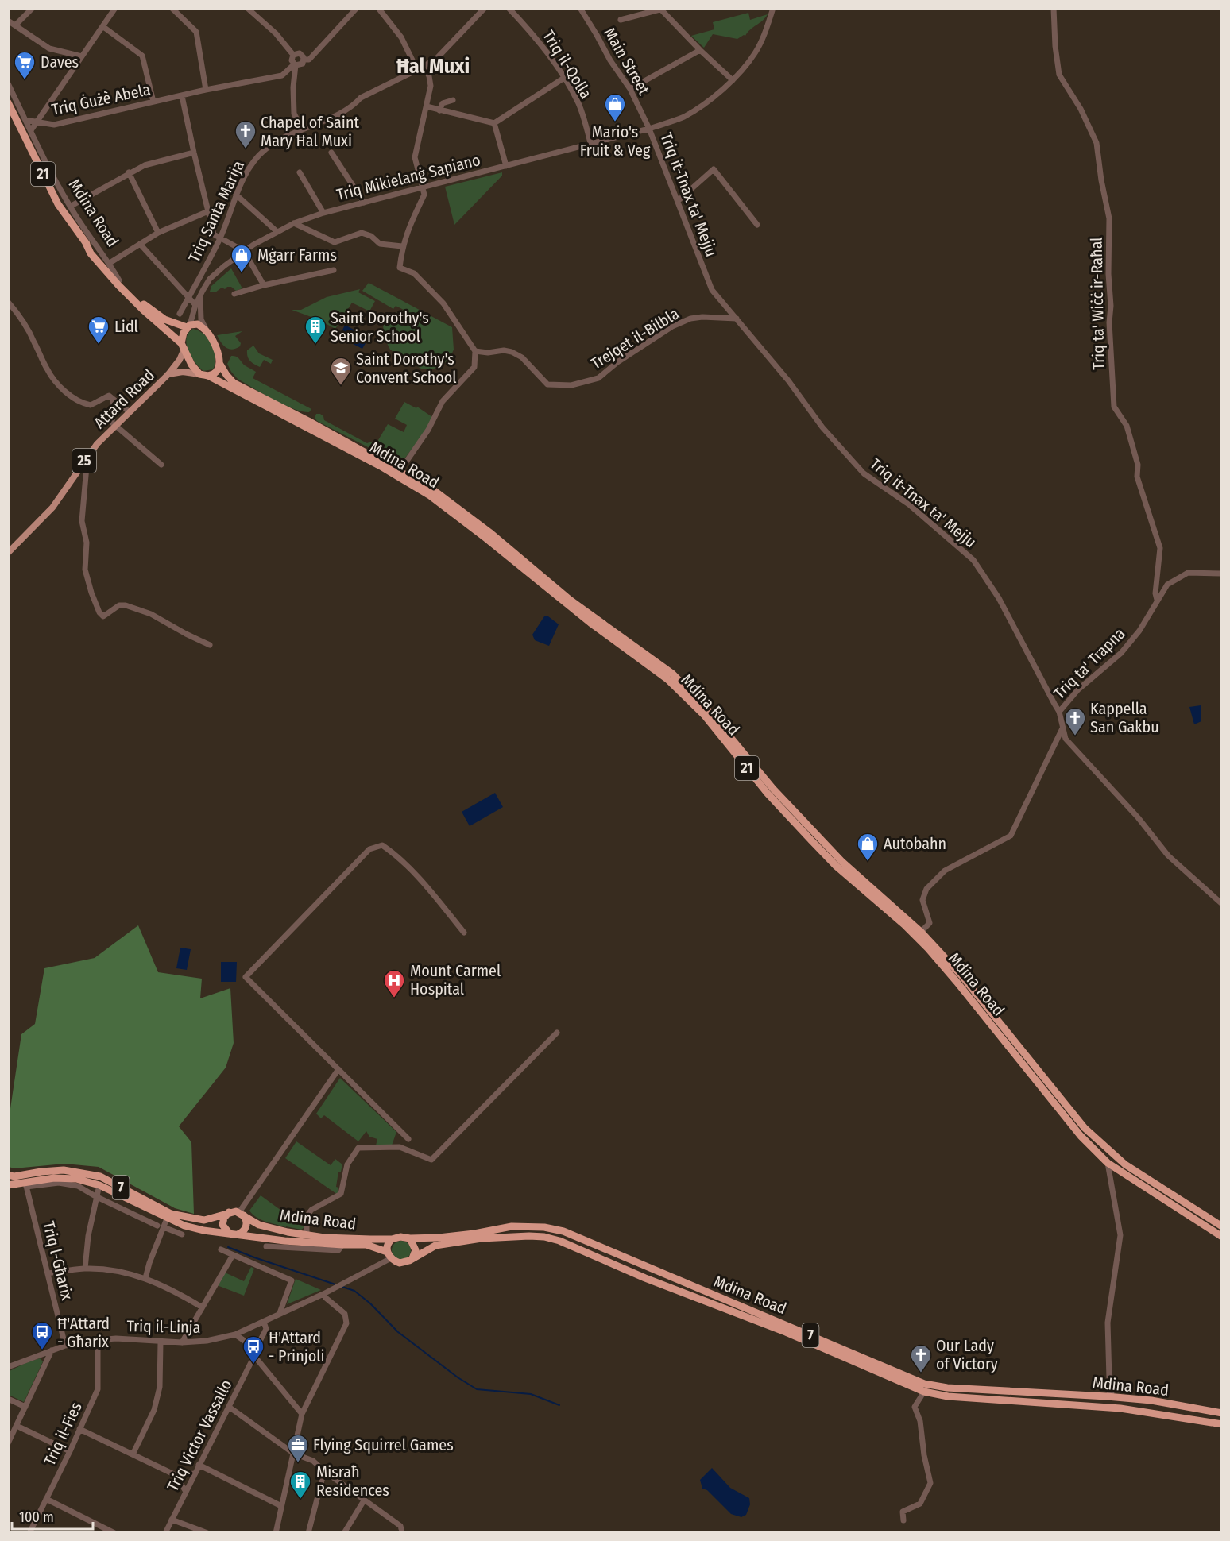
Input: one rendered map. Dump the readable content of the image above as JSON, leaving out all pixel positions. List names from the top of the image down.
{
  "streets": {
    "highway": ["21", "Mdina Road", "7"],
    "main road": ["Attard Road", "25"],
    "street": [
      "Main Street",
      "Triq il-Qolla",
      "Triq Ġużè Abela",
      "Triq Mikielanġ Sapiano",
      "Triq it-Tnax ta' Mejju",
      "Triq Santa Marija",
      "Triq ta' Wiċċ ir-Raħal",
      "Trejqet il-Bilbla",
      "Triq ta' Trapna",
      "Triq l-Għarix",
      "Triq il-Linja",
      "Triq il-Fies",
      "Triq Victor Vassallo"
    ]
  },
  "crossings": [
    ["Main Street", "Triq Mikielanġ Sapiano"],
    ["Main Street", "Triq it-Tnax ta' Mejju"],
    ["Triq il-Qolla", "Triq Mikielanġ Sapiano"],
    ["Triq Ġużè Abela", "Mdina Road"],
    ["Triq Mikielanġ Sapiano", "Triq it-Tnax ta' Mejju"],
    ["Triq Mikielanġ Sapiano", "Mdina Road"],
    ["Triq Mikielanġ Sapiano", "Attard Road"],
    ["Triq it-Tnax ta' Mejju", "Trejqet il-Bilbla"],
    ["Triq it-Tnax ta' Mejju", "Triq ta' Trapna"],
    ["Mdina Road", "Attard Road"],
    ["Mdina Road", "Triq l-Għarix"],
    ["Mdina Road", "Triq il-Linja"],
    ["Triq ta' Wiċċ ir-Raħal", "Triq ta' Trapna"],
    ["Triq l-Għarix", "Triq il-Linja"],
    ["Triq il-Linja", "Triq il-Fies"],
    ["Triq il-Linja", "Triq Victor Vassallo"]
  ],
  "districts": ["Ħal Muxi"],
  "places": {
    "supermarket": ["Daves", "Lidl"],
    "shop": ["Mario's Fruit & Veg", "Mġarr Farms", "Autobahn"],
    "church": ["Chapel of Saint Mary Ħal Muxi", "Kappella San Gakbu", "Our Lady of Victory"],
    "building": ["Saint Dorothy's Senior School", "Misraħ Residences"],
    "school or university": ["Saint Dorothy's Convent School"],
    "hospital": ["Mount Carmel Hospital"],
    "bus stop": ["Ħ'Attard - Għarix", "Ħ'Attard - Prinjoli"],
    "office": ["Flying Squirrel Games"]
  },
  "scale_bar": "100 m"
}
